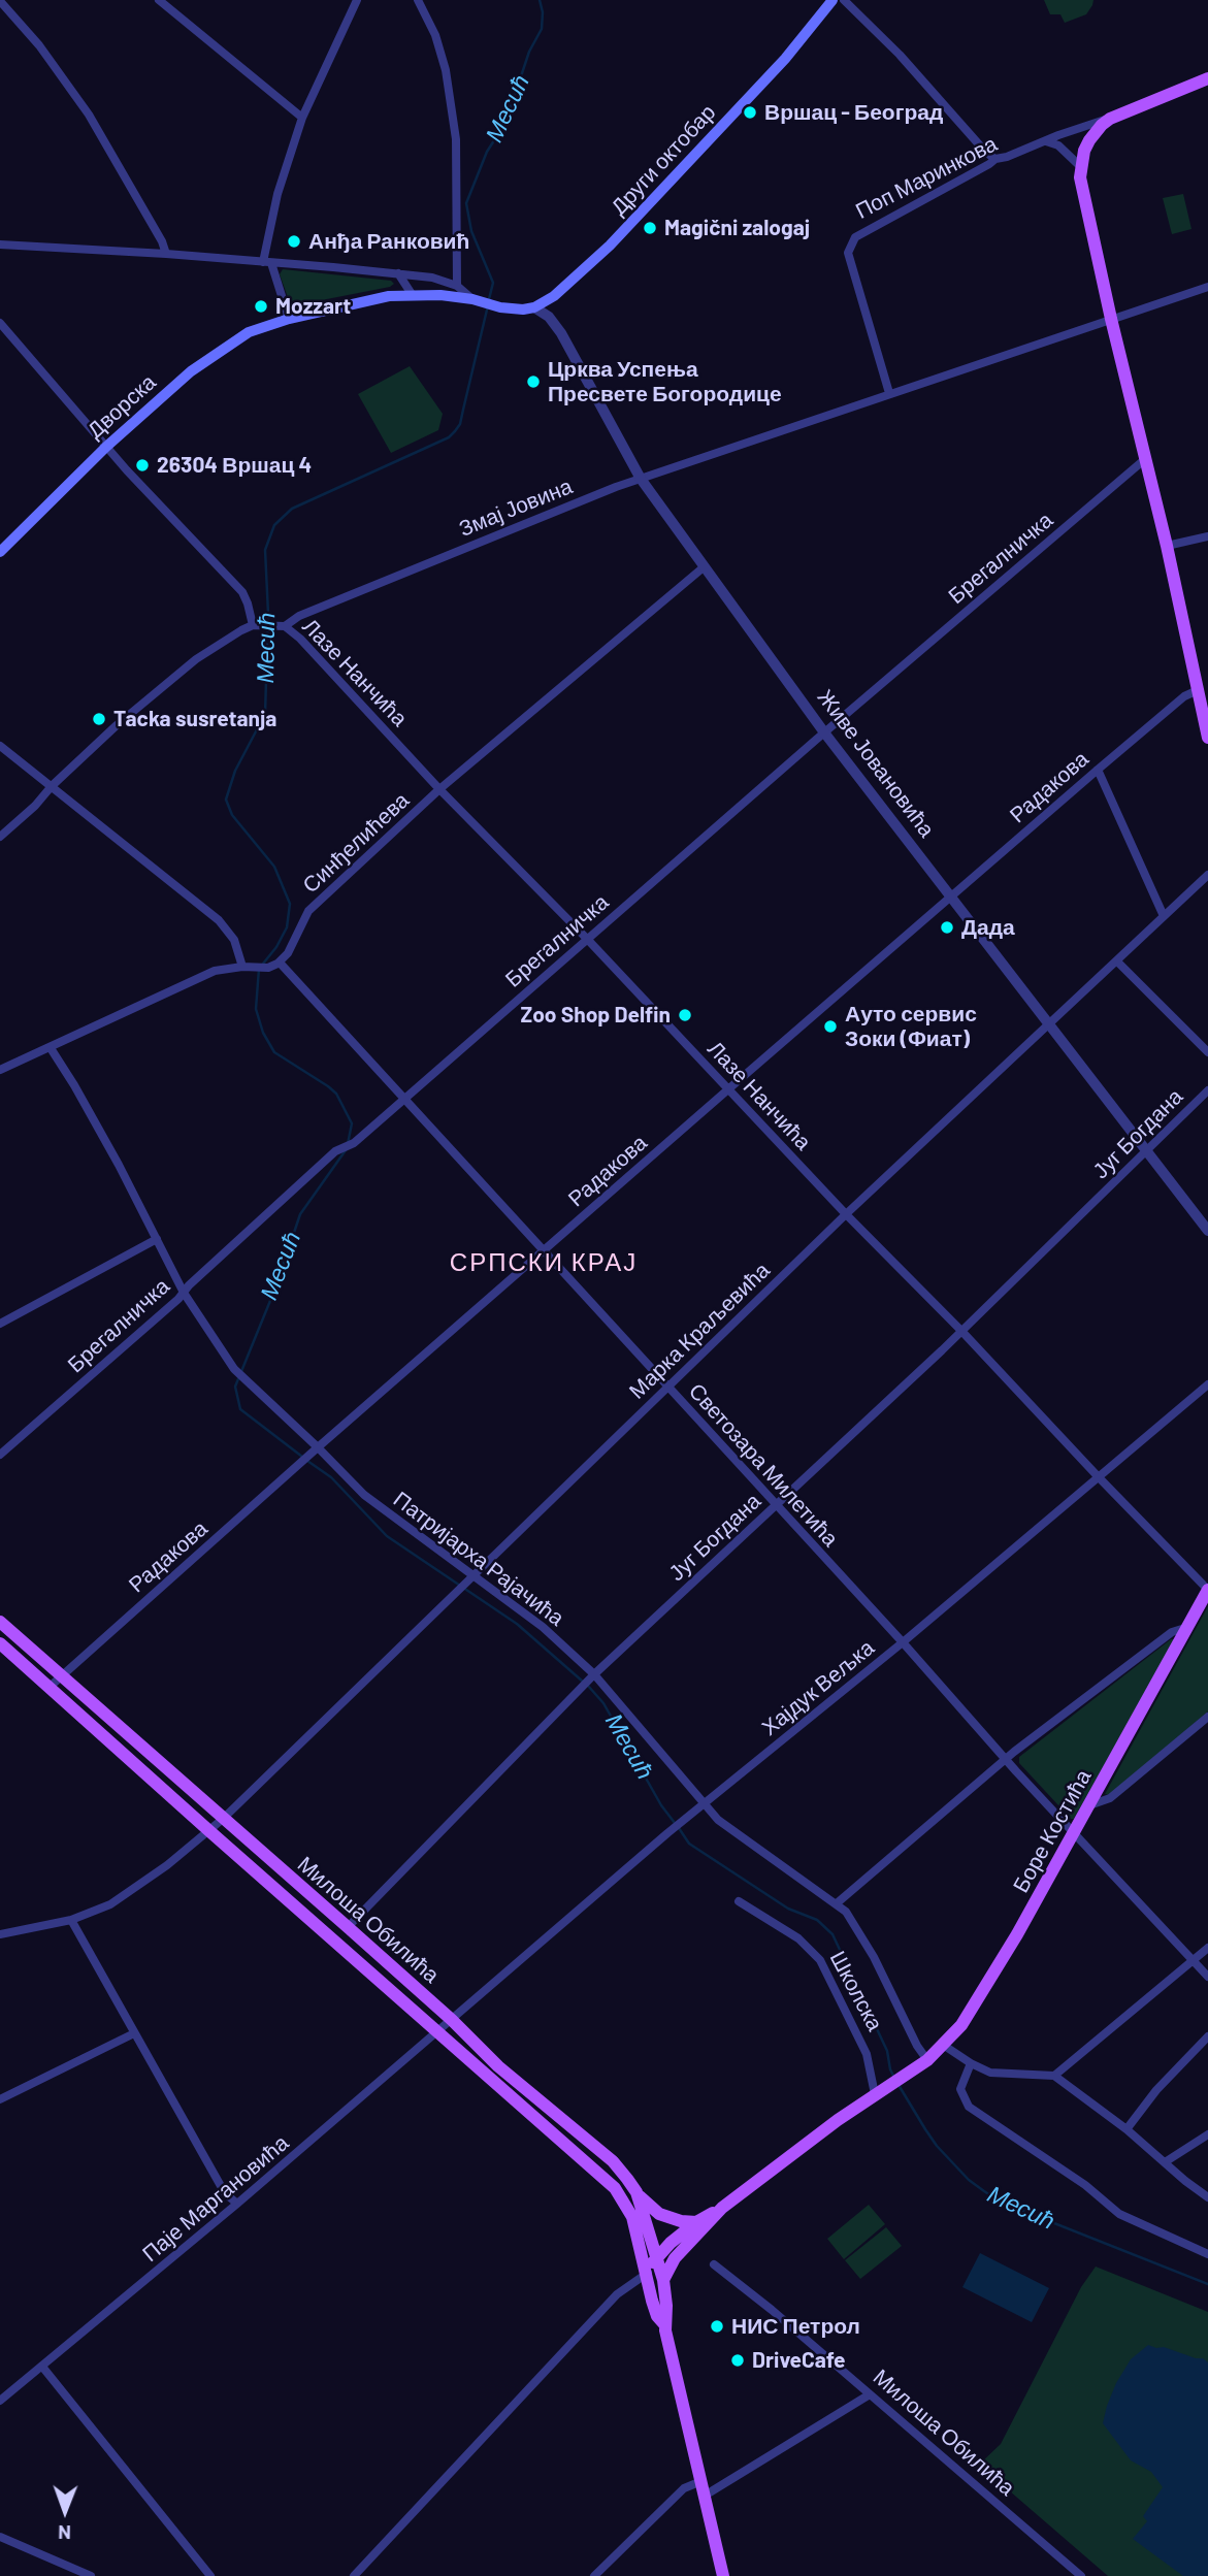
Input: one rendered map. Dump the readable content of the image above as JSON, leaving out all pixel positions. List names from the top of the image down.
{
  "streets": {
    "main road": [
      "Други октобар",
      "Поп Маринкова",
      "Дворска",
      "Боре Костића",
      "Милоша Обилића"
    ],
    "street": [
      "Змај Јовина",
      "Брегалничка",
      "Лазе Нанчића",
      "Живе Јовановића",
      "Радакова",
      "Синђелићева",
      "Југ Богдана",
      "Марка Краљевића",
      "Светозара Милетића",
      "Патријарха Рајачића",
      "Хајдук Вељка",
      "Школска",
      "Паје Маргановића"
    ]
  },
  "crossings": [
    ["Други октобар", "Дворска"],
    ["Други октобар", "Живе Јовановића"],
    ["Поп Маринкова", "Змај Јовина"],
    ["Дворска", "Живе Јовановића"],
    ["Змај Јовина", "Лазе Нанчића"],
    ["Змај Јовина", "Живе Јовановића"],
    ["Брегалничка", "Лазе Нанчића"],
    ["Брегалничка", "Живе Јовановића"],
    ["Брегалничка", "Светозара Милетића"],
    ["Брегалничка", "Патријарха Рајачића"],
    ["Лазе Нанчића", "Радакова"],
    ["Лазе Нанчића", "Синђелићева"],
    ["Лазе Нанчића", "Југ Богдана"],
    ["Лазе Нанчића", "Марка Краљевића"],
    ["Лазе Нанчића", "Хајдук Вељка"],
    ["Лазе Нанчића", "Боре Костића"],
    ["Живе Јовановића", "Радакова"],
    ["Живе Јовановића", "Синђелићева"],
    ["Живе Јовановића", "Југ Богдана"],
    ["Живе Јовановића", "Марка Краљевића"],
    ["Радакова", "Светозара Милетића"],
    ["Радакова", "Патријарха Рајачића"],
    ["Радакова", "Милоша Обилића"],
    ["Синђелићева", "Светозара Милетића"],
    ["Југ Богдана", "Светозара Милетића"],
    ["Југ Богдана", "Патријарха Рајачића"],
    ["Југ Богдана", "Милоша Обилића"],
    ["Марка Краљевића", "Светозара Милетића"],
    ["Марка Краљевића", "Патријарха Рајачића"],
    ["Марка Краљевића", "Милоша Обилића"],
    ["Светозара Милетића", "Хајдук Вељка"],
    ["Светозара Милетића", "Боре Костића"],
    ["Патријарха Рајачића", "Хајдук Вељка"],
    ["Патријарха Рајачића", "Боре Костића"],
    ["Хајдук Вељка", "Милоша Обилића"],
    ["Хајдук Вељка", "Паје Маргановића"],
    ["Боре Костића", "Школска"],
    ["Милоша Обилића", "Паје Маргановића"]
  ],
  "districts": ["СРПСКИ КРАЈ"],
  "water": ["Месић"],
  "places": [
    "Вршац - Београд",
    "Magični zalogaj",
    "Анђа Ранковић",
    "Mozzart",
    "Црква Успења Пресвете Богородице",
    "26304 Вршац 4",
    "Tacka susretanja",
    "Дада",
    "Zoo Shop Delfin",
    "Ауто сервис Зоки (Фиат)",
    "НИС Петрол",
    "DriveCafe"
  ],
  "north": "bottom"
}
